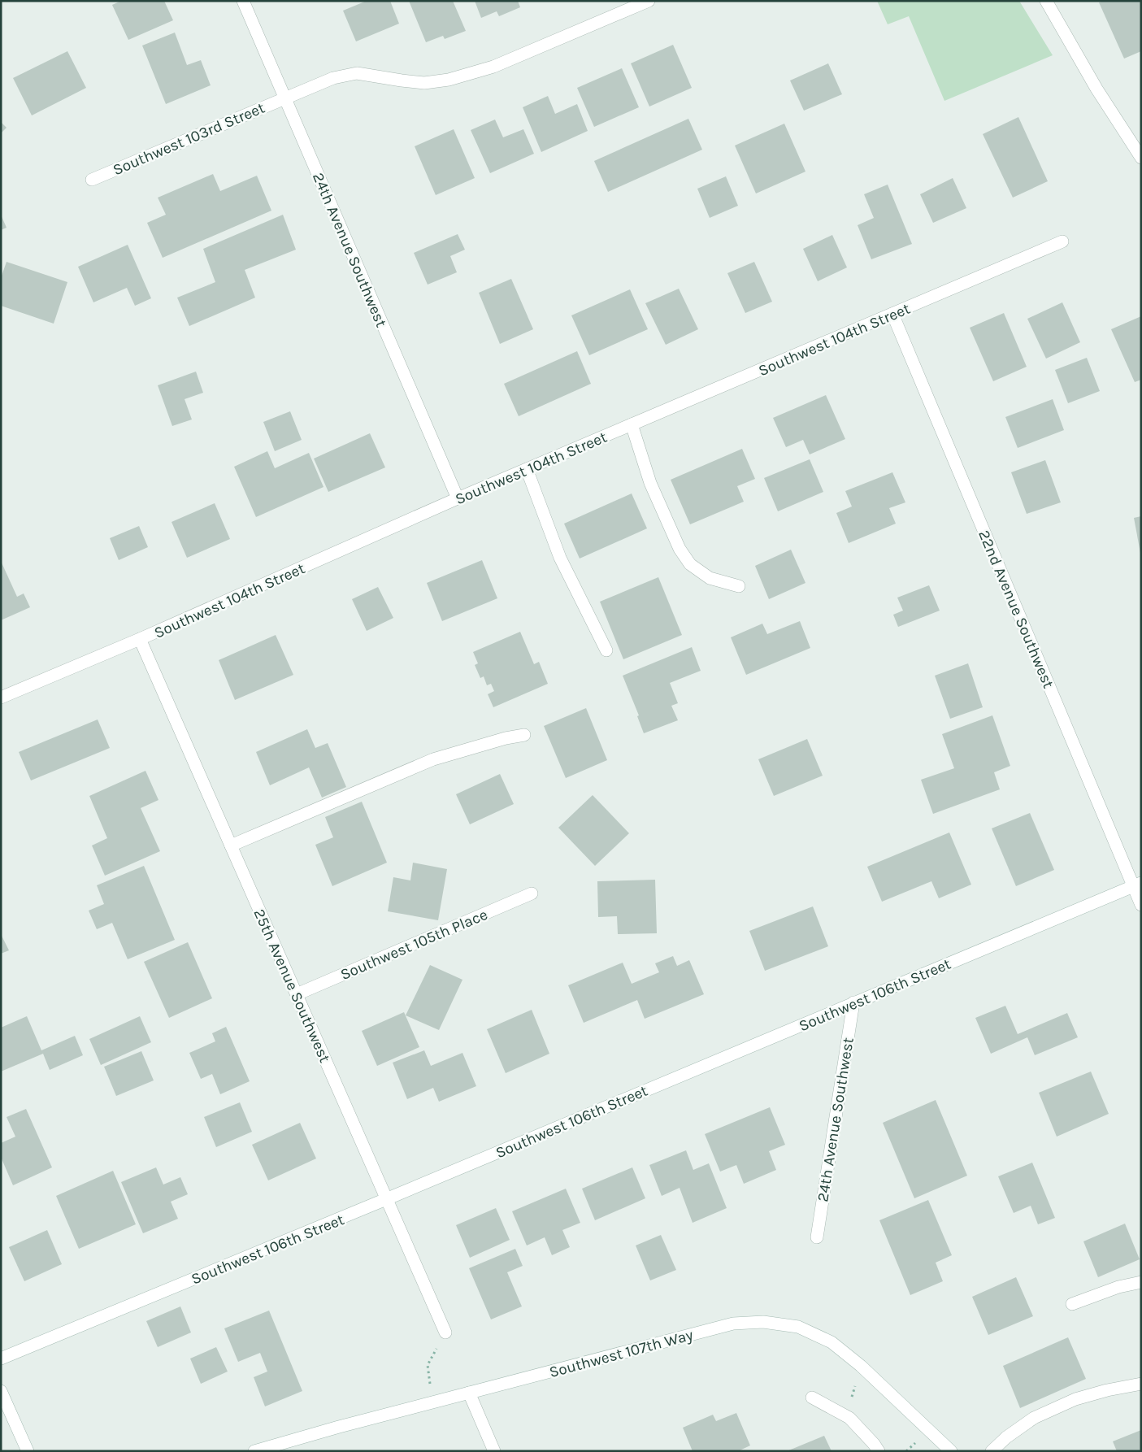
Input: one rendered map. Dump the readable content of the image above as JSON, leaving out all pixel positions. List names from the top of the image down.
{
  "streets": {
    "street": [
      "Southwest 103rd Street",
      "24th Avenue Southwest",
      "Southwest 104th Street",
      "22nd Avenue Southwest",
      "Southwest 105th Place",
      "25th Avenue Southwest",
      "Southwest 106th Street",
      "Southwest 107th Way"
    ]
  },
  "crossings": [
    ["Southwest 103rd Street", "24th Avenue Southwest"],
    ["24th Avenue Southwest", "Southwest 104th Street"],
    ["24th Avenue Southwest", "Southwest 106th Street"],
    ["Southwest 104th Street", "22nd Avenue Southwest"],
    ["Southwest 104th Street", "25th Avenue Southwest"],
    ["22nd Avenue Southwest", "Southwest 106th Street"],
    ["Southwest 105th Place", "25th Avenue Southwest"],
    ["25th Avenue Southwest", "Southwest 106th Street"]
  ]
}
